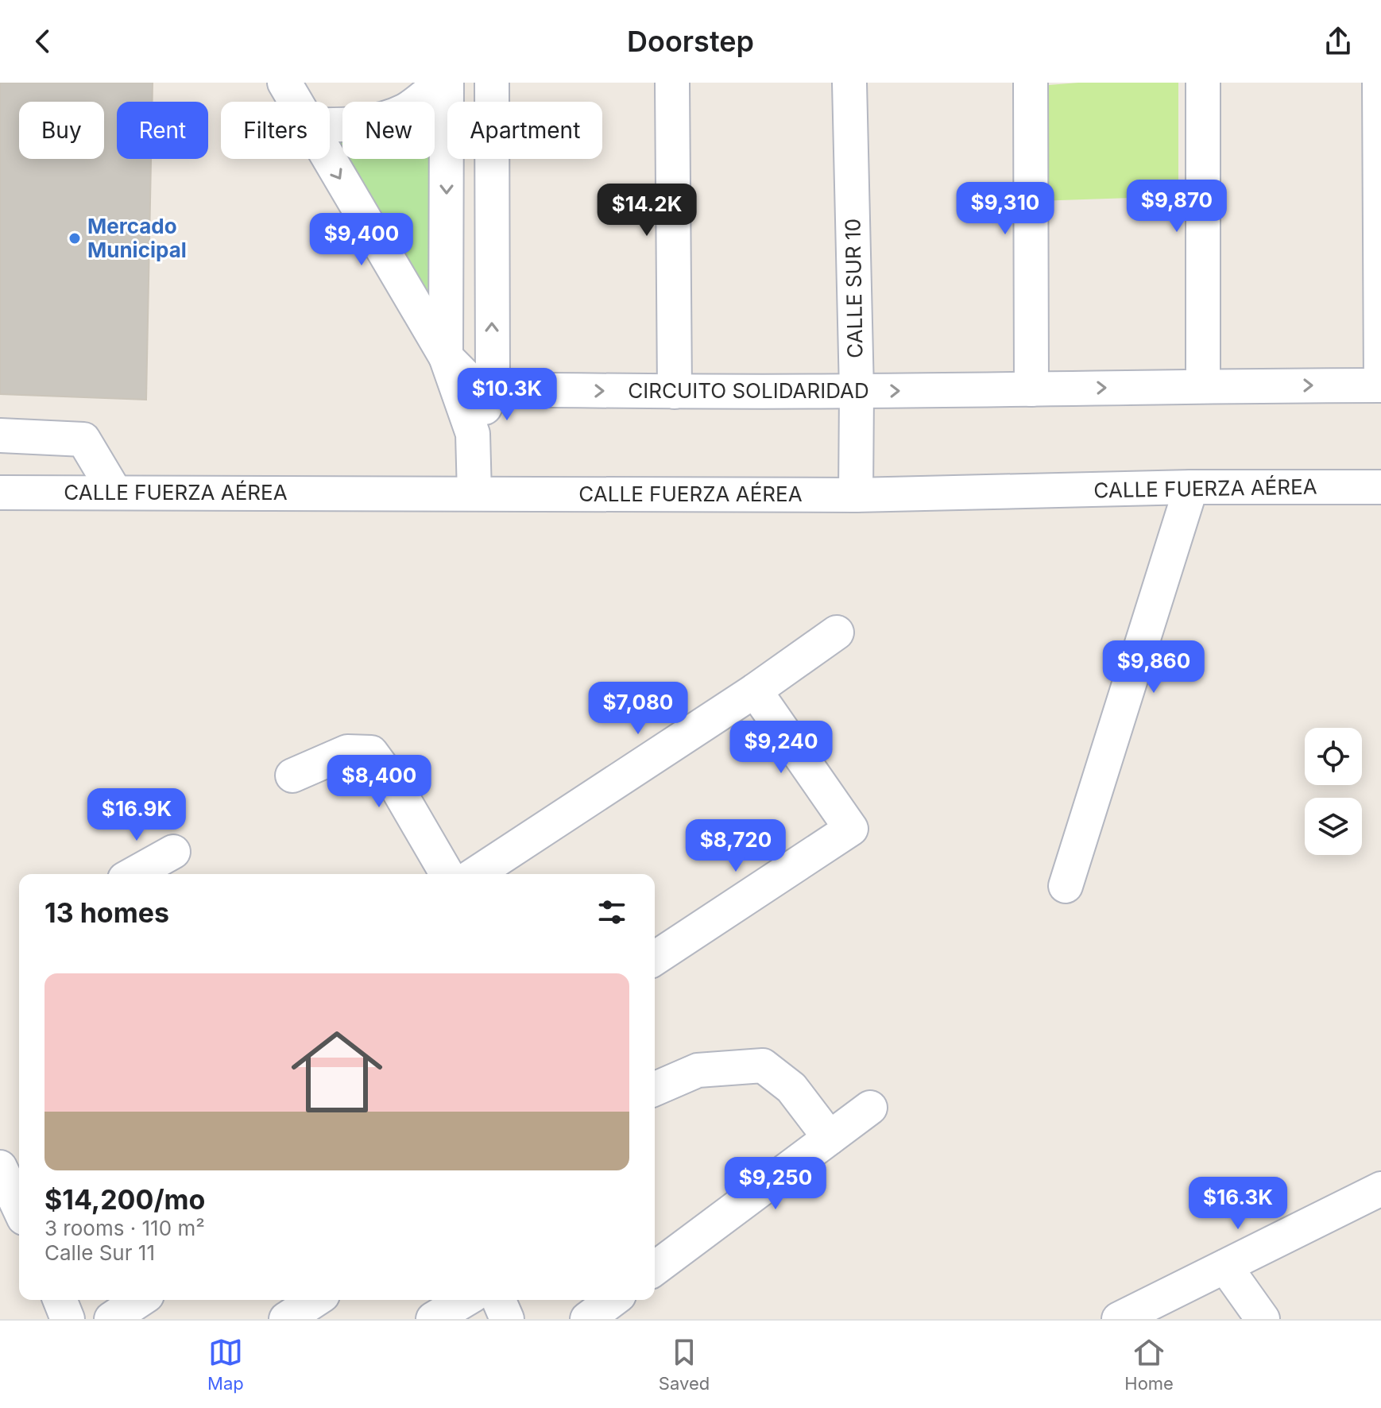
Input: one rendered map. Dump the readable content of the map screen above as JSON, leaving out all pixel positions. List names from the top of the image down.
{
  "streets": {
    "street": ["CALLE SUR 10", "CIRCUITO SOLIDARIDAD", "CALLE FUERZA AÉREA"]
  },
  "crossings": [
    ["CALLE SUR 10", "CIRCUITO SOLIDARIDAD"],
    ["CALLE SUR 10", "CALLE FUERZA AÉREA"]
  ],
  "one_way": ["CIRCUITO SOLIDARIDAD"],
  "places": ["Mercado Municipal"],
  "page": {
    "header": "Doorstep",
    "chip": [
      "Buy",
      "Rent",
      "Filters",
      "New",
      "Apartment"
    ],
    "price": [
      "$9,870",
      "$9,310",
      "$14.2K",
      "$9,400",
      "$10.3K",
      "$9,860",
      "$7,080",
      "$9,240",
      "$8,400",
      "$16.9K",
      "$8,720",
      "$9,250",
      "$16.3K"
    ],
    "heading": "13 homes",
    "list": [
      {
        "name": "$14,200/mo",
        "note": "3 rooms · 110 m² · Calle Sur 11"
      }
    ],
    "tabs": ["Map", "Saved", "Home"]
  }
}
